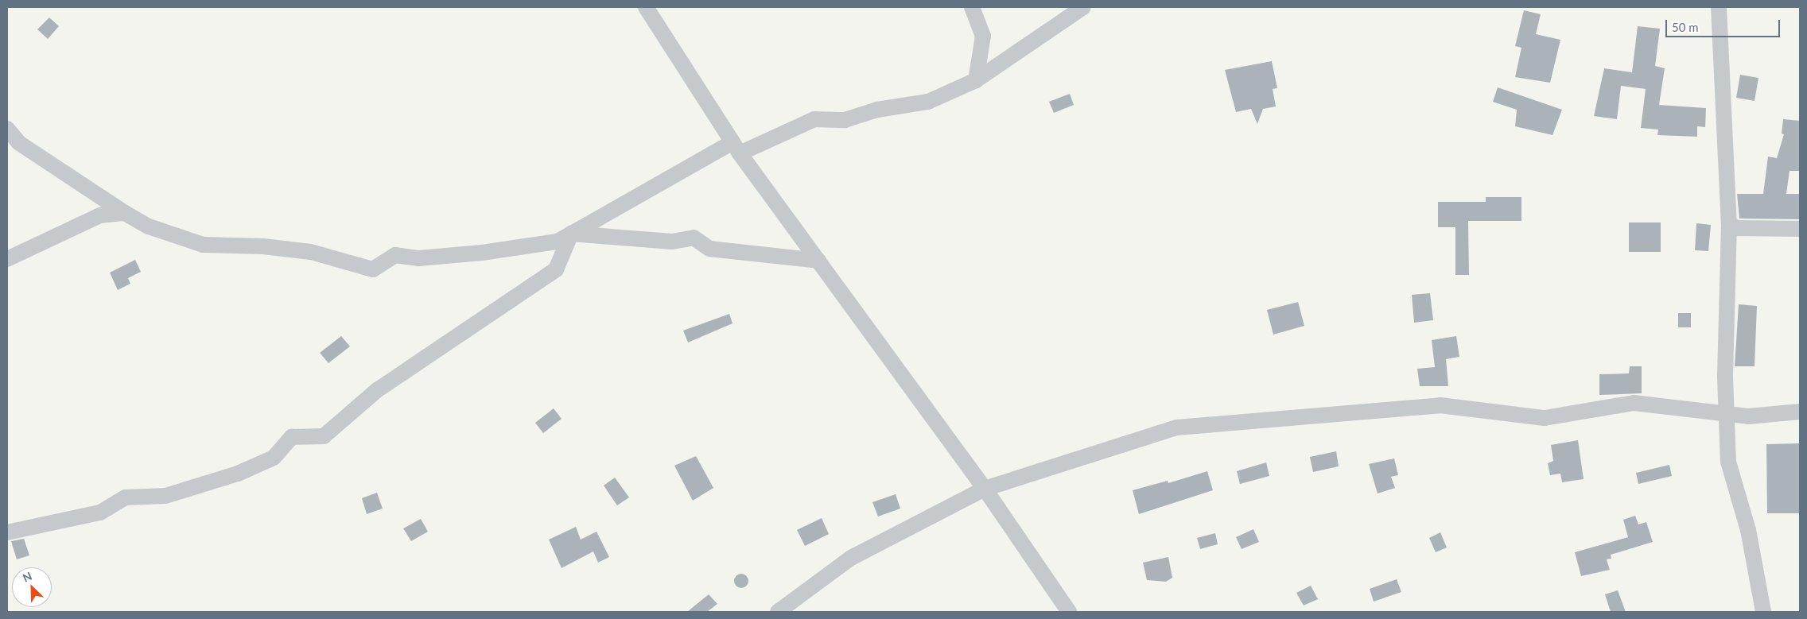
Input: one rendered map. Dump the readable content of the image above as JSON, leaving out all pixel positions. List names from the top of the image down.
{
  "scale_bar": "50 m",
  "north": "top left"
}
